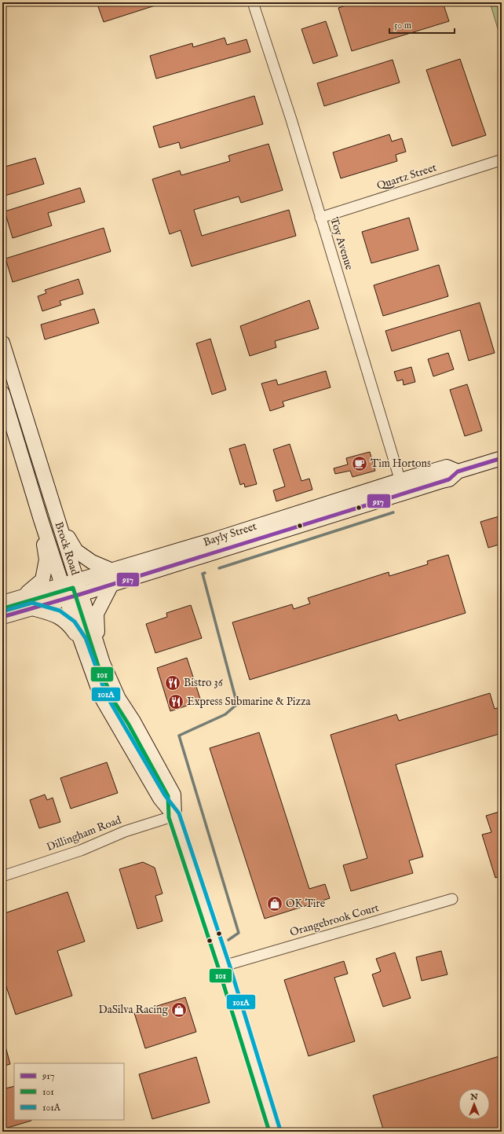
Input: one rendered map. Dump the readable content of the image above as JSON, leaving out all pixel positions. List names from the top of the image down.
{
  "streets": {
    "main road": ["Bayly Street", "Brock Road"],
    "street": [
      "Quartz Street",
      "Toy Avenue",
      "Dillingham Road",
      "Orangebrook Court"
    ]
  },
  "crossings": [
    ["Quartz Street", "Toy Avenue"],
    ["Toy Avenue", "Bayly Street"],
    ["Bayly Street", "Brock Road"],
    ["Brock Road", "Dillingham Road"],
    ["Brock Road", "Orangebrook Court"]
  ],
  "places": {
    "cafe": ["Tim Hortons"],
    "restaurant": ["Bistro 36", "Express Submarine & Pizza"],
    "shop": ["OK Tire", "DaSilva Racing"]
  },
  "lines": ["transit line 917", "transit line 101", "transit line 101A"],
  "legend": ["917", "101", "101A"],
  "scale_bar": "50 m",
  "north": "top"
}
